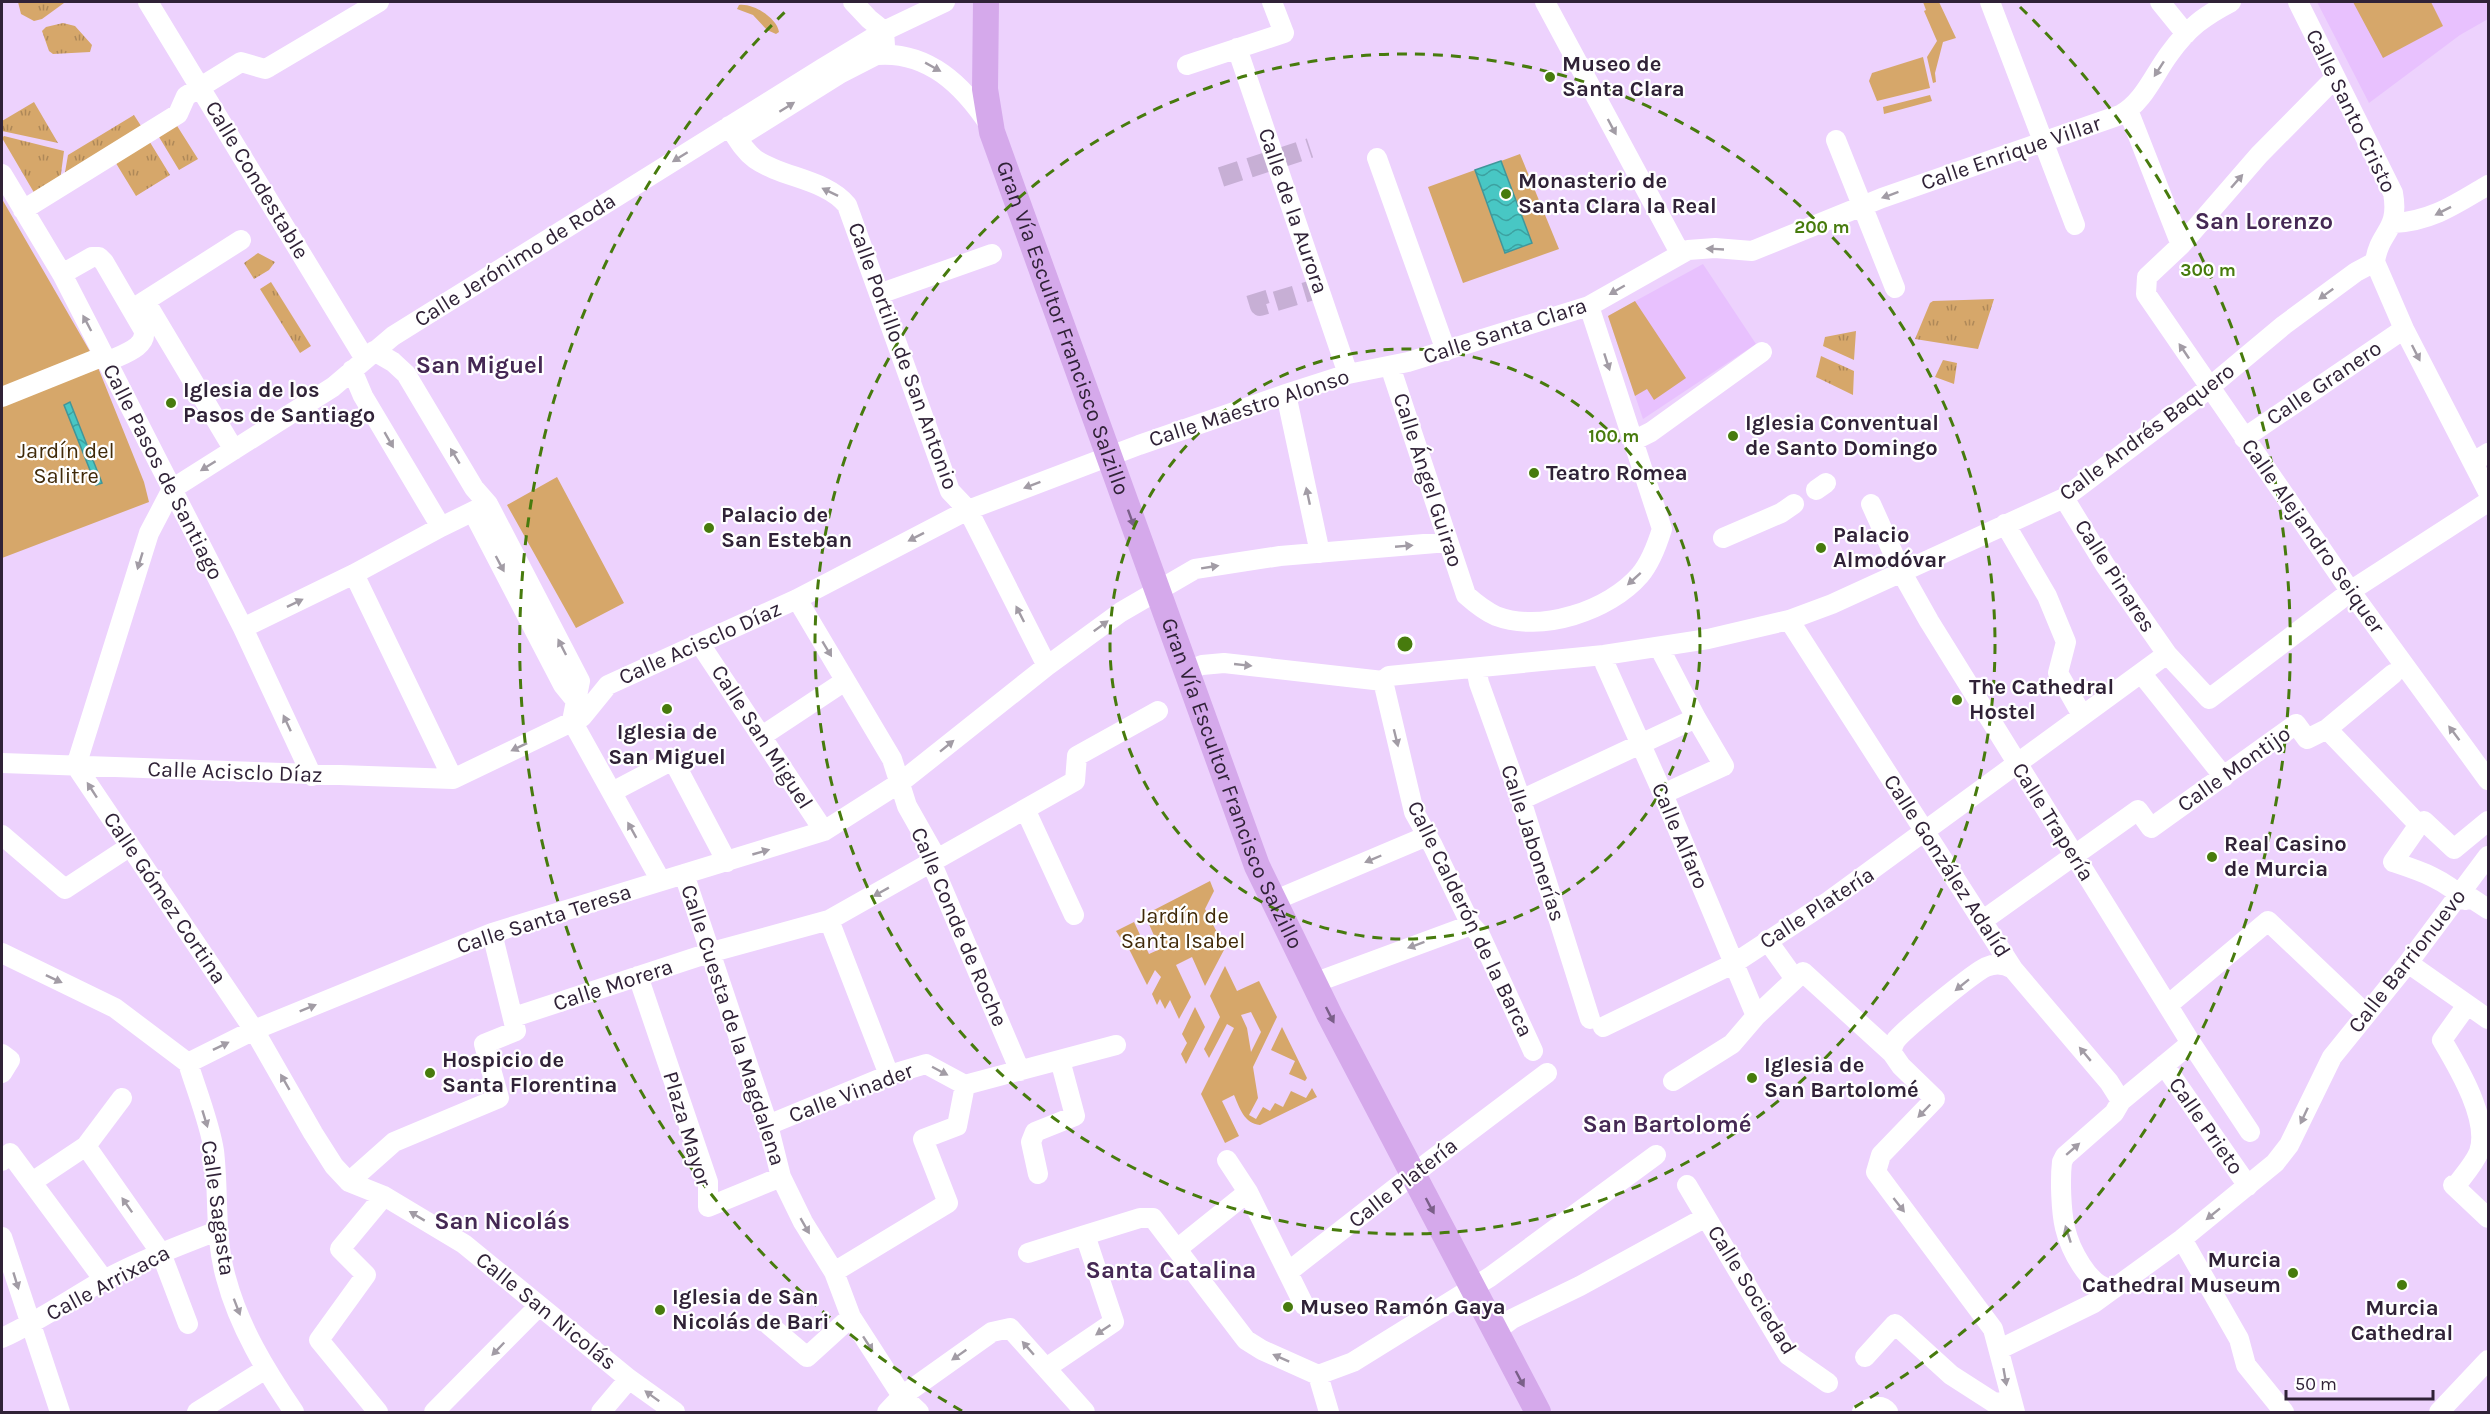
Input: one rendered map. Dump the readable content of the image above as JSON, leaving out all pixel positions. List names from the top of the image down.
{
  "streets": {
    "main road": ["Gran Vía Escultor Francisco Salzillo"],
    "street": [
      "Calle Santo Cristo",
      "Calle Enrique Villar",
      "Calle Condestable",
      "Calle de la Aurora",
      "Calle Jerónimo de Roda",
      "Calle Santa Clara",
      "Calle Portillo de San Antonio",
      "Calle Granero",
      "Calle Maestro Alonso",
      "Calle Andrés Baquero",
      "Calle Pasos de Santiago",
      "Calle Ángel Guirao",
      "Calle Alejandro Seiquer",
      "Calle Pinares",
      "Calle Acisclo Díaz",
      "Calle San Miguel",
      "Calle Montijo",
      "Calle Trapería",
      "Calle Alfaro",
      "Calle Jabonerías",
      "Calle González Adalíd",
      "Calle Gómez Cortina",
      "Calle Platería",
      "Calle Santa Teresa",
      "Calle Calderón de la Barca",
      "Calle Conde de Roche",
      "Calle Barrionuevo",
      "Calle Morera",
      "Calle Cuesta de la Magdalena",
      "Calle Vinader",
      "Calle Prieto",
      "Plaza Mayor",
      "Calle Sagasta",
      "Calle Arrixaca",
      "Calle Sociedad",
      "Calle San Nicolás"
    ]
  },
  "crossings": [
    ["Calle Enrique Villar", "Calle Santa Clara"],
    ["Calle Condestable", "Calle Jerónimo de Roda"],
    ["Calle de la Aurora", "Calle Maestro Alonso"],
    ["Calle Jerónimo de Roda", "Calle Portillo de San Antonio"],
    ["Calle Jerónimo de Roda", "Calle Pasos de Santiago"],
    ["Gran Vía Escultor Francisco Salzillo", "Calle Maestro Alonso"],
    ["Gran Vía Escultor Francisco Salzillo", "Calle Acisclo Díaz"],
    ["Gran Vía Escultor Francisco Salzillo", "Calle Platería"],
    ["Gran Vía Escultor Francisco Salzillo", "Calle Santa Teresa"],
    ["Calle Santa Clara", "Calle Maestro Alonso"],
    ["Calle Santa Clara", "Calle Ángel Guirao"],
    ["Calle Portillo de San Antonio", "Calle Acisclo Díaz"],
    ["Calle Portillo de San Antonio", "Calle Santa Teresa"],
    ["Calle Granero", "Calle Alejandro Seiquer"],
    ["Calle Maestro Alonso", "Calle Ángel Guirao"],
    ["Calle Maestro Alonso", "Calle Acisclo Díaz"],
    ["Calle Andrés Baquero", "Calle Alejandro Seiquer"],
    ["Calle Andrés Baquero", "Calle Pinares"],
    ["Calle Andrés Baquero", "Calle Trapería"],
    ["Calle Andrés Baquero", "Calle Alfaro"],
    ["Calle Andrés Baquero", "Calle Jabonerías"],
    ["Calle Andrés Baquero", "Calle González Adalíd"],
    ["Calle Andrés Baquero", "Calle Calderón de la Barca"],
    ["Calle Pasos de Santiago", "Calle Acisclo Díaz"],
    ["Calle Ángel Guirao", "Calle Santa Teresa"],
    ["Calle Alejandro Seiquer", "Calle Pinares"],
    ["Calle Pinares", "Calle Platería"],
    ["Calle Acisclo Díaz", "Calle San Miguel"],
    ["Calle Acisclo Díaz", "Calle Gómez Cortina"],
    ["Calle Acisclo Díaz", "Calle Conde de Roche"],
    ["Calle San Miguel", "Calle Santa Teresa"],
    ["Calle Montijo", "Calle Trapería"],
    ["Calle Trapería", "Calle Platería"],
    ["Calle Alfaro", "Calle Platería"],
    ["Calle Jabonerías", "Calle Platería"],
    ["Calle González Adalíd", "Calle Platería"],
    ["Calle Gómez Cortina", "Calle Santa Teresa"],
    ["Calle Gómez Cortina", "Calle San Nicolás"],
    ["Calle Santa Teresa", "Calle Conde de Roche"],
    ["Calle Santa Teresa", "Calle Cuesta de la Magdalena"],
    ["Calle Santa Teresa", "Calle Sagasta"],
    ["Calle Santa Teresa", "Calle San Nicolás"],
    ["Calle Conde de Roche", "Calle Morera"],
    ["Calle Barrionuevo", "Calle Prieto"],
    ["Calle Morera", "Calle Cuesta de la Magdalena"],
    ["Calle Morera", "Plaza Mayor"],
    ["Calle Cuesta de la Magdalena", "Calle Vinader"],
    ["Calle Cuesta de la Magdalena", "Plaza Mayor"],
    ["Calle Sagasta", "Calle Arrixaca"]
  ],
  "one_way": [
    "Calle Jerónimo de Roda",
    "Gran Vía Escultor Francisco Salzillo",
    "Calle Portillo de San Antonio",
    "Calle Acisclo Díaz",
    "Calle Santa Teresa",
    "Calle Calderón de la Barca",
    "Calle Vinader",
    "Calle San Nicolás"
  ],
  "districts": [
    "San Lorenzo",
    "San Miguel",
    "San Bartolomé",
    "San Nicolás",
    "Santa Catalina"
  ],
  "parks": ["Jardín del Salitre", "Jardín de Santa Isabel"],
  "places": [
    "Museo de Santa Clara",
    "Monasterio de Santa Clara la Real",
    "Iglesia de los Pasos de Santiago",
    "Iglesia Conventual de Santo Domingo",
    "Teatro Romea",
    "Palacio de San Esteban",
    "Palacio Almodóvar",
    "The Cathedral Hostel",
    "Iglesia de San Miguel",
    "Real Casino de Murcia",
    "Hospicio de Santa Florentina",
    "Iglesia de San Bartolomé",
    "Murcia Cathedral Museum",
    "Murcia Cathedral",
    "Museo Ramón Gaya",
    "Iglesia de San Nicolás de Bari"
  ],
  "scale_bar": "50 m",
  "rings": ["200 m", "300 m", "100 m"]
}
